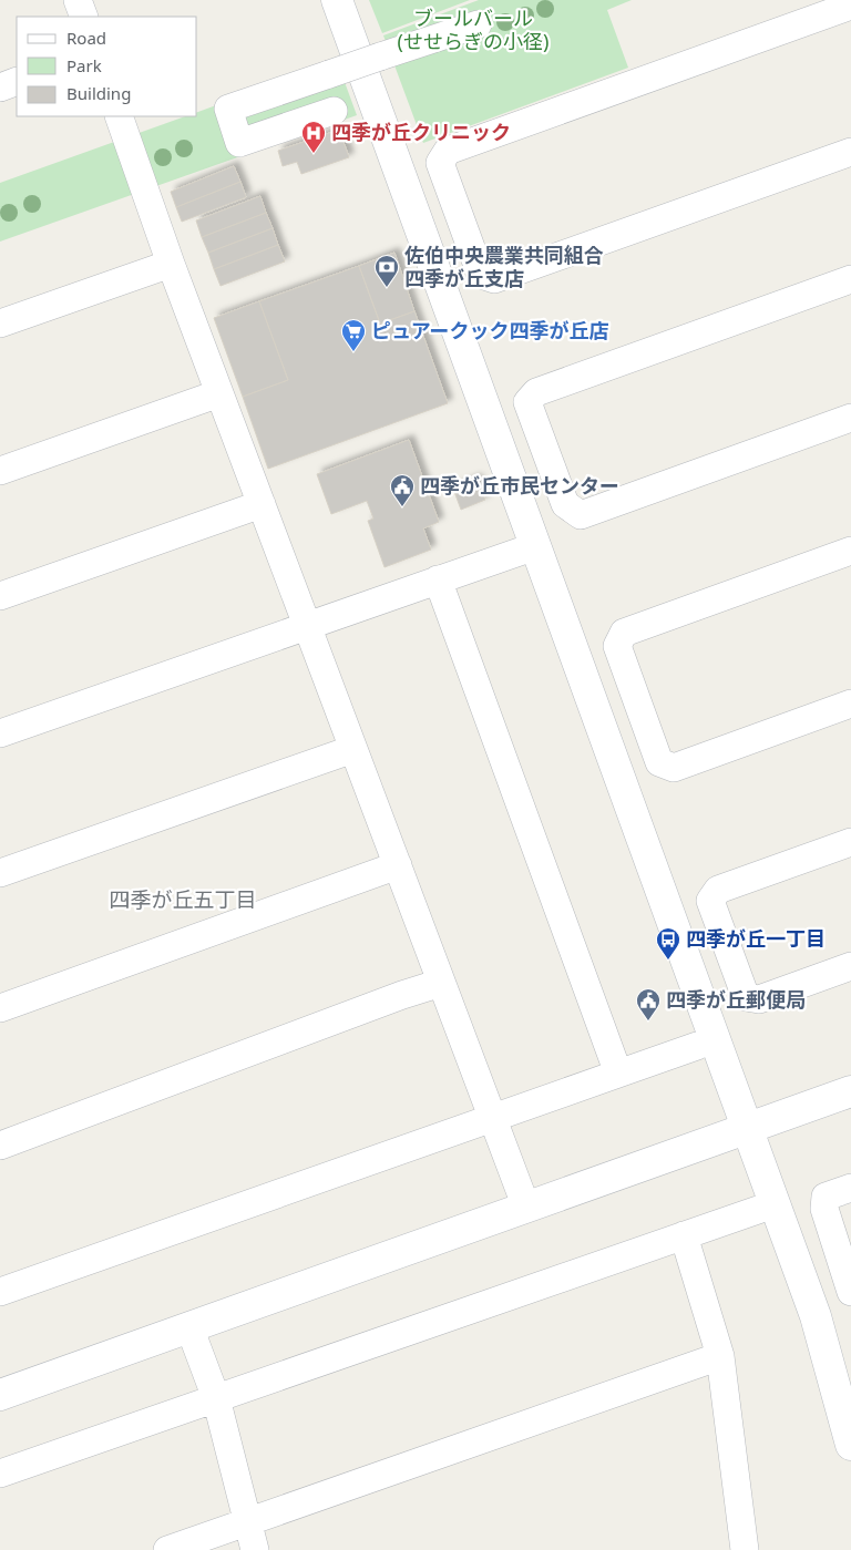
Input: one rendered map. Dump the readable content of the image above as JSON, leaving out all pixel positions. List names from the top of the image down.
{
  "districts": ["四季が丘五丁目"],
  "parks": ["ブールバール (せせらぎの小径)"],
  "places": {
    "hospital": ["四季が丘クリニック"],
    "bank": ["佐伯中央農業共同組合 四季が丘支店"],
    "supermarket": ["ピュアークック四季が丘店"],
    "public building": ["四季が丘市民センター", "四季が丘郵便局"],
    "bus stop": ["四季が丘一丁目"]
  },
  "legend": ["Road", "Park", "Building"]
}
